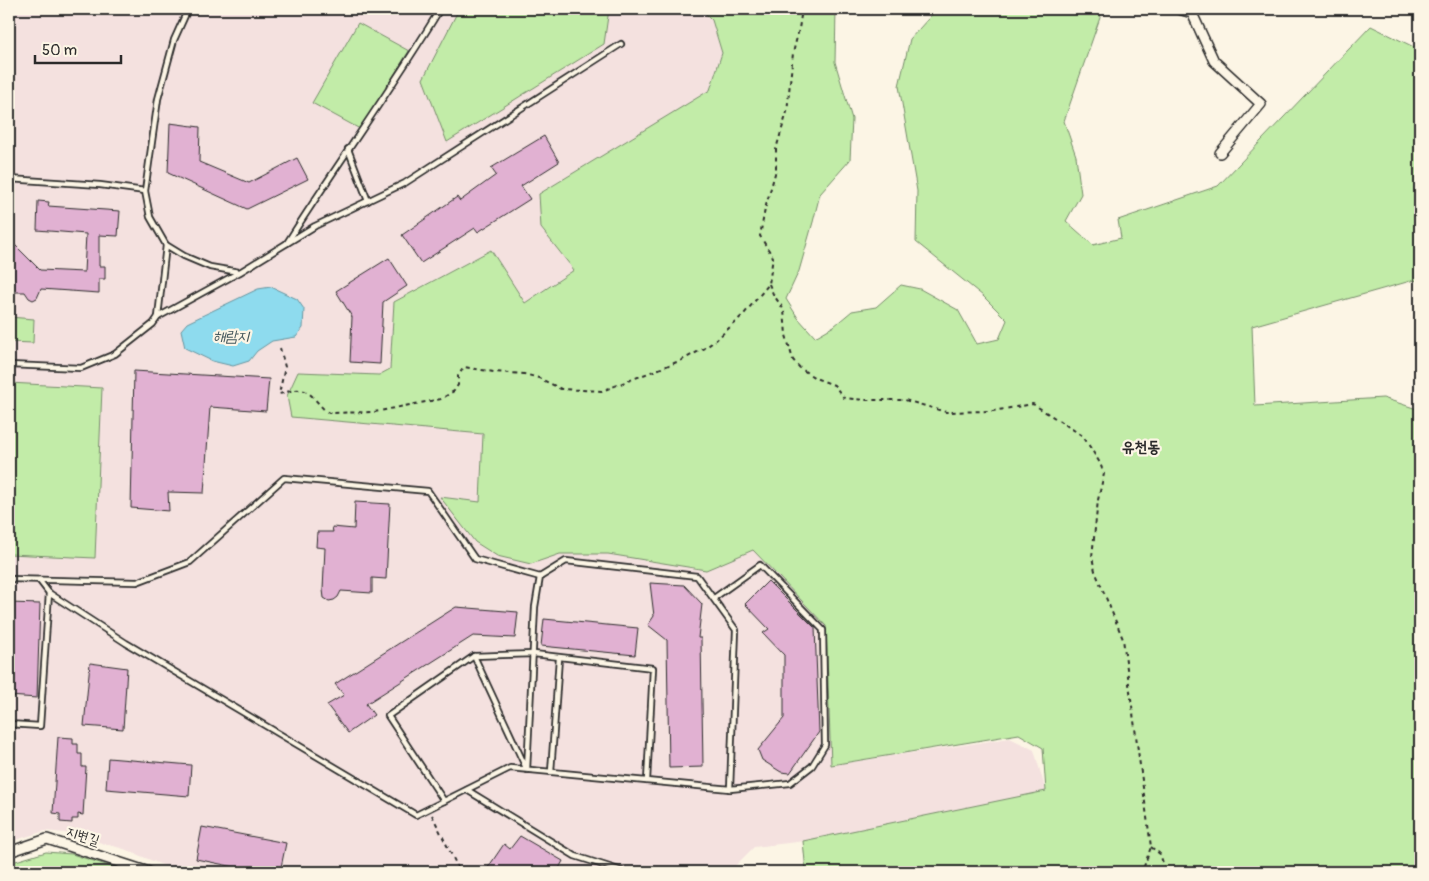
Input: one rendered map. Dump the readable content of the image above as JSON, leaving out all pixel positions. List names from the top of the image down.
{
  "streets": {
    "street": ["지변길"]
  },
  "districts": ["유천동"],
  "water": ["해람지"],
  "scale_bar": "50 m"
}
